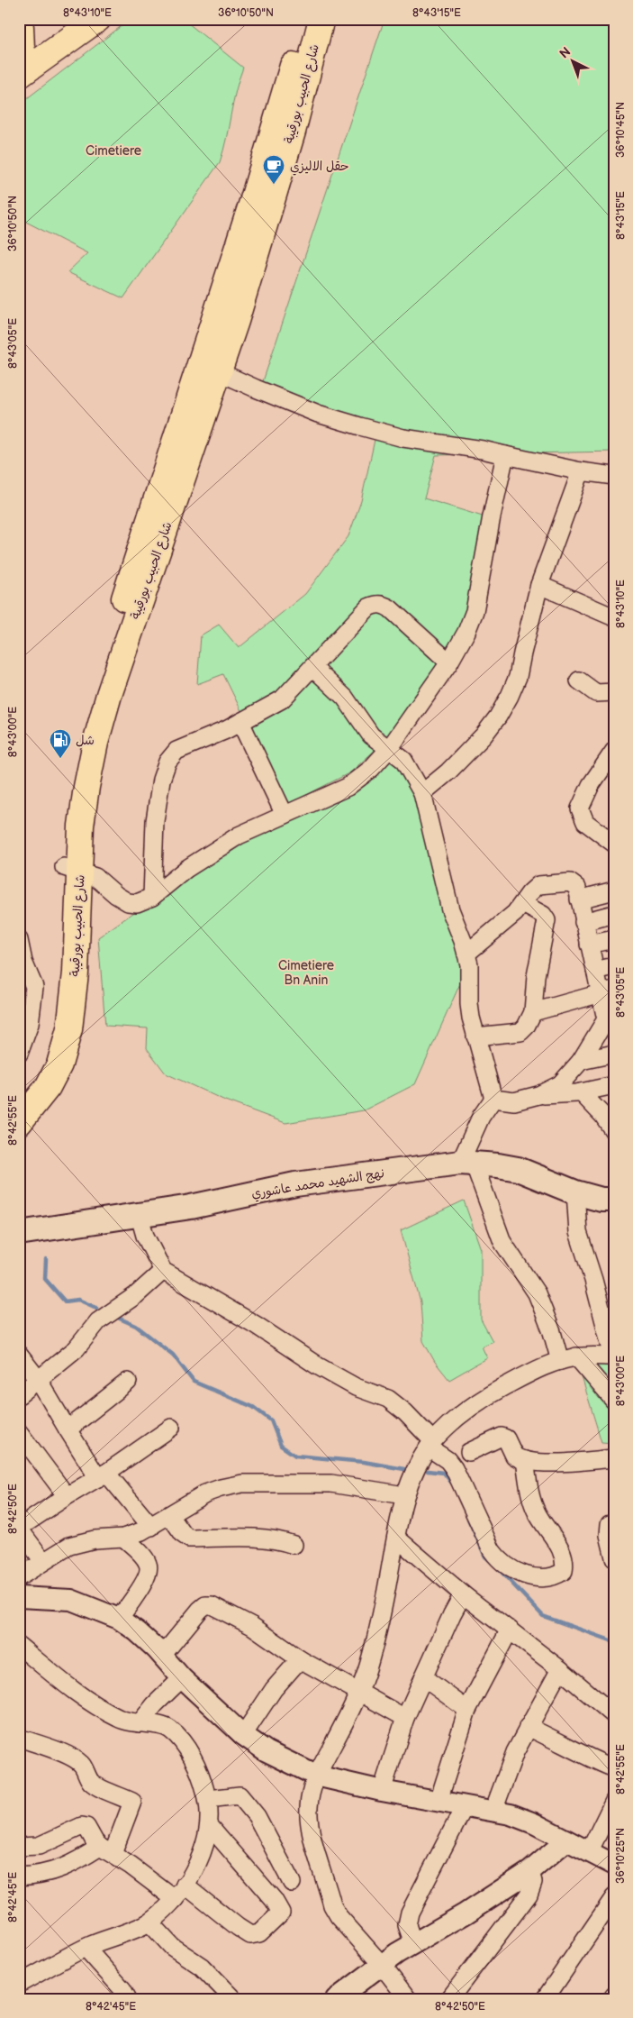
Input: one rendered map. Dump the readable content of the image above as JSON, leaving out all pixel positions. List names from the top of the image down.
{
  "streets": {
    "main road": ["شارع الحبيب بورقيبة", "نهج الشهيد محمد عاشوري"]
  },
  "parks": ["Cimetiere", "Cimetiere Bn Anin"],
  "places": {
    "cafe": ["حقل الاليزي"],
    "fuel station": ["شل"]
  },
  "north": "top left",
  "coordinates": [
    "8°43'10\"E",
    "36°10'50\"N",
    "8°43'15\"E",
    "36°10'45\"N",
    "8°43'05\"E",
    "8°43'00\"E",
    "8°42'55\"E",
    "8°42'50\"E",
    "36°10'25\"N",
    "8°42'45\"E"
  ]
}
